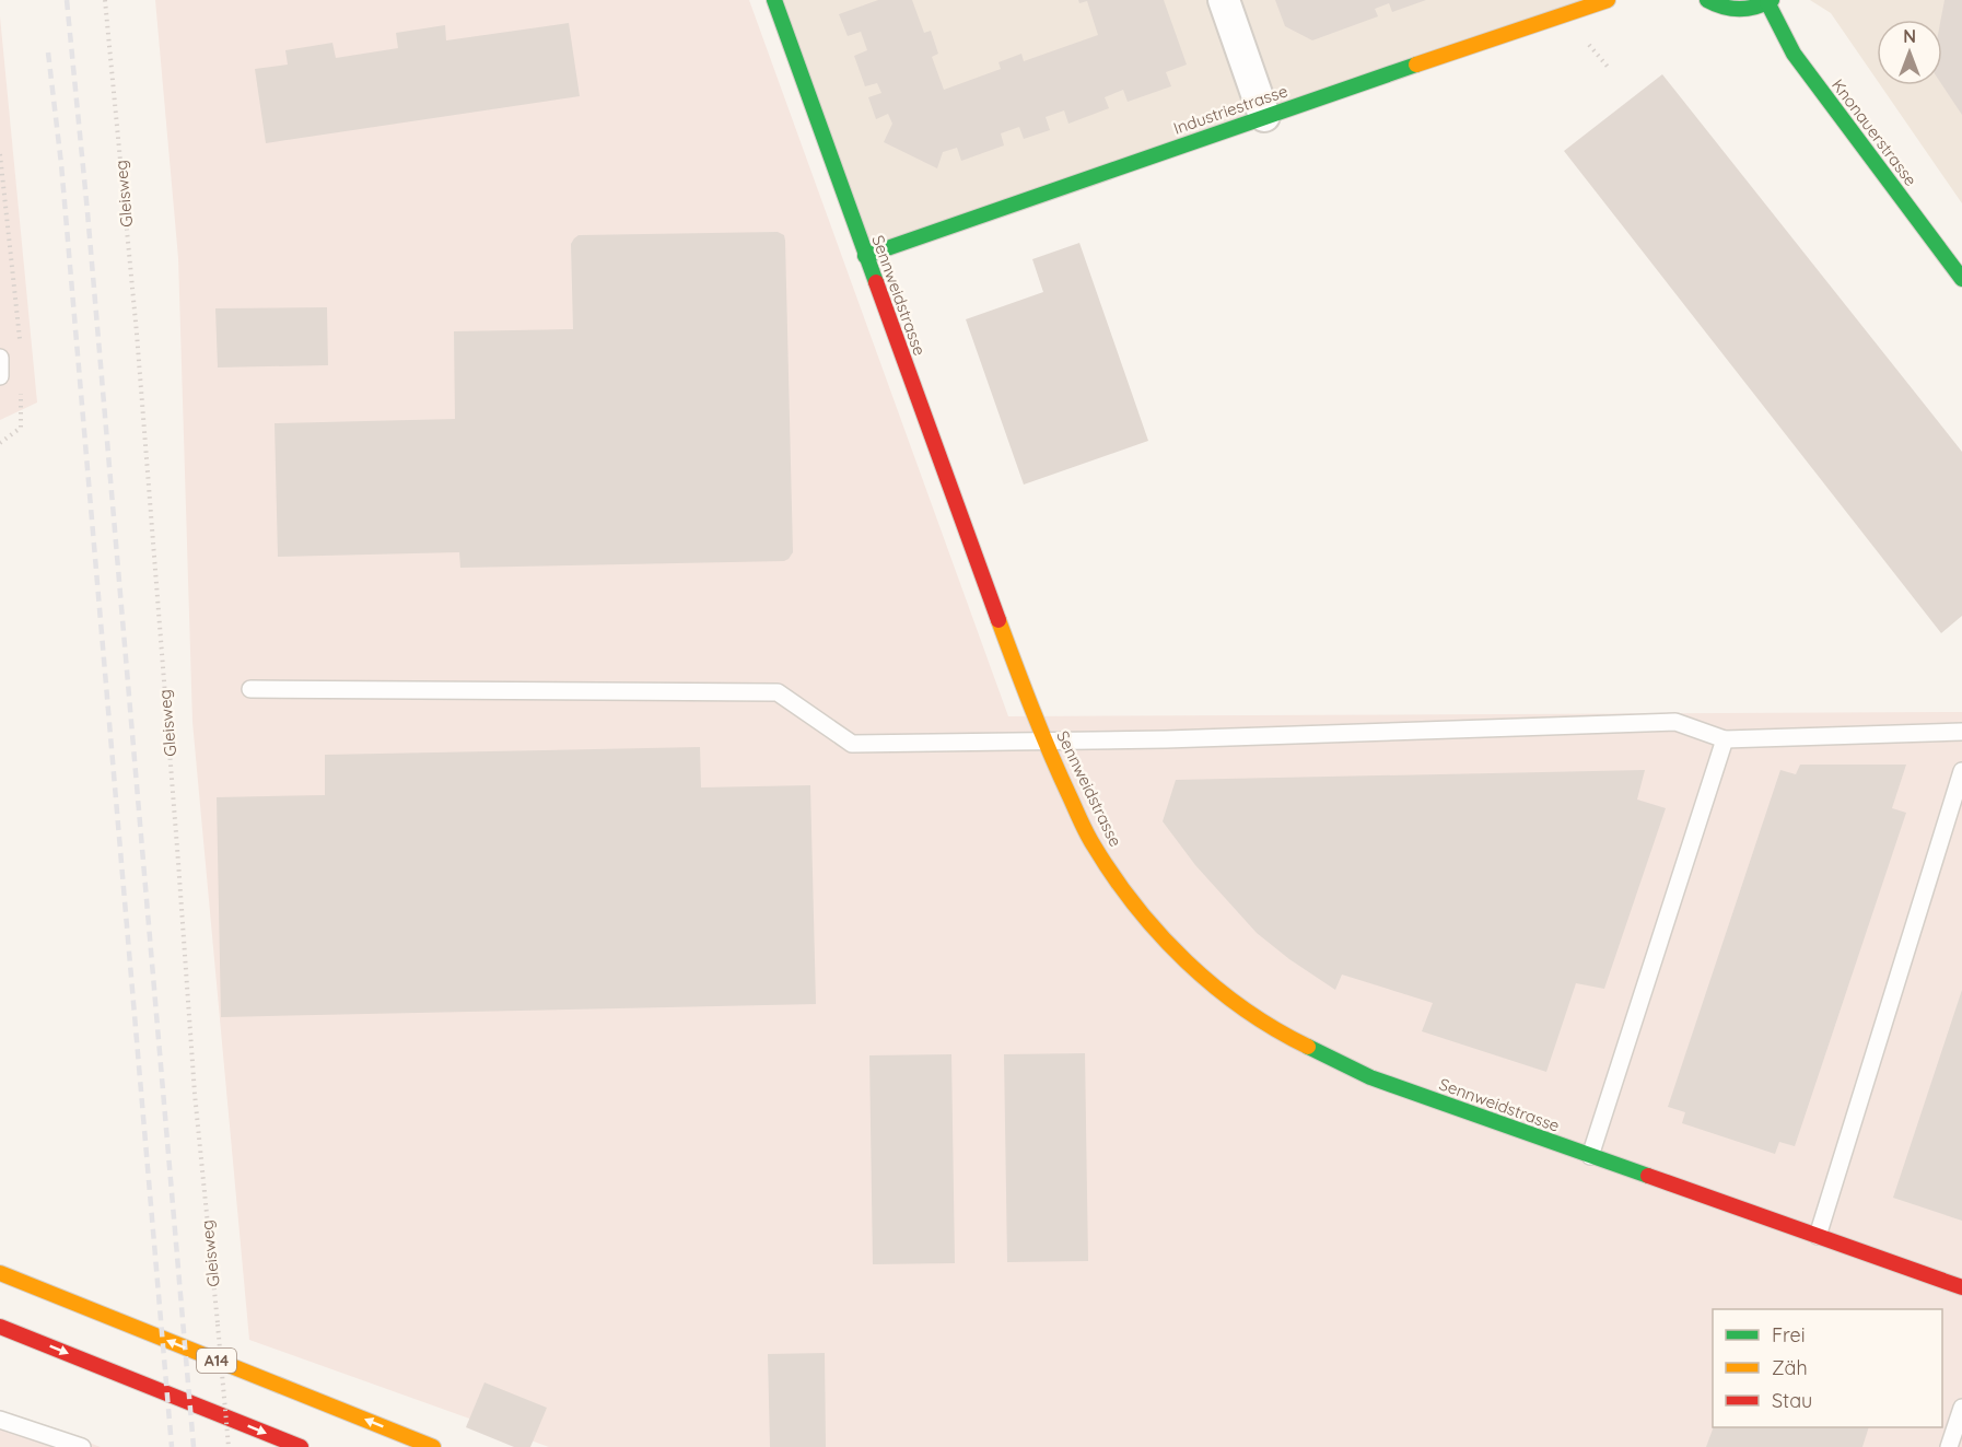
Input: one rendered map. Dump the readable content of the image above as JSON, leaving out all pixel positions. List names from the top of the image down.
{
  "streets": {
    "main road": [
      "Industriestrasse",
      "Knonauerstrasse",
      "Sennweidstrasse",
      "A14"
    ],
    "path": ["Gleisweg"]
  },
  "crossings": [
    ["Industriestrasse", "Sennweidstrasse"]
  ],
  "legend": ["Frei", "Zäh", "Stau"],
  "north": "top"
}
